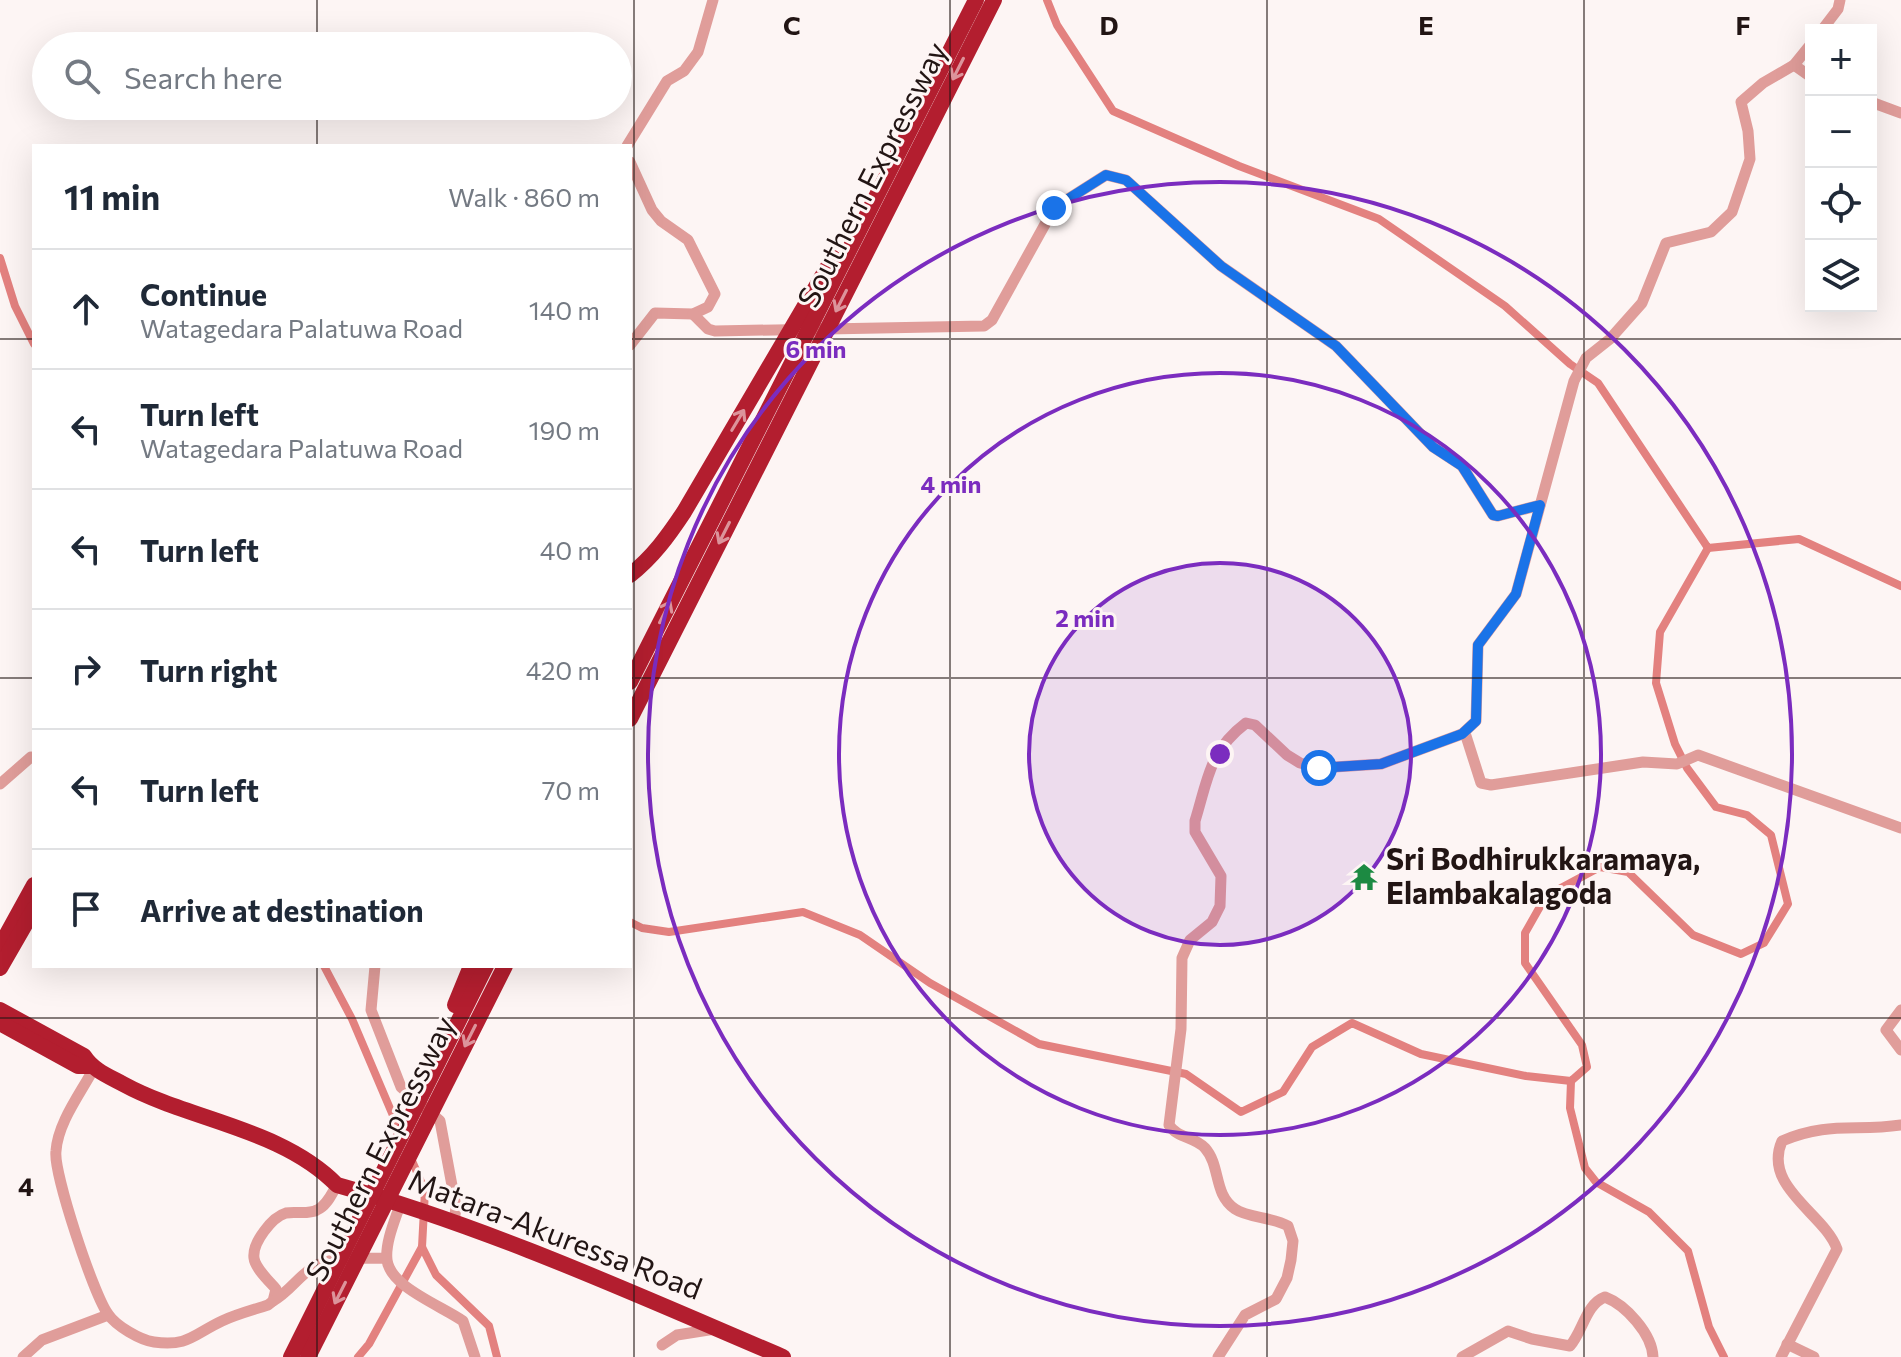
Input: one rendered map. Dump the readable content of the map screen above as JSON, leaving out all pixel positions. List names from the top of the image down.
{
  "streets": {
    "highway": ["Southern Expressway", "Matara-Akuressa Road"]
  },
  "places": {
    "temple": ["Sri Bodhirukkaramaya, Elambakalagoda"]
  },
  "page": {
    "map_buttons": ["+", "−"],
    "search": "Search here",
    "heading": ["11 min", "Walk · 860 m"],
    "list": [
      ["Continue", "Watagedara Palatuwa Road", "140 m"],
      ["Turn left", "Watagedara Palatuwa Road", "190 m"],
      ["Turn left", "40 m"],
      ["Turn right", "420 m"],
      ["Turn left", "70 m"],
      "Arrive at destination"
    ]
  },
  "grid": {
    "columns": [
      "C",
      "D",
      "E",
      "F"
    ],
    "rows": ["4"]
  },
  "rings": ["6 min", "4 min", "2 min"]
}
